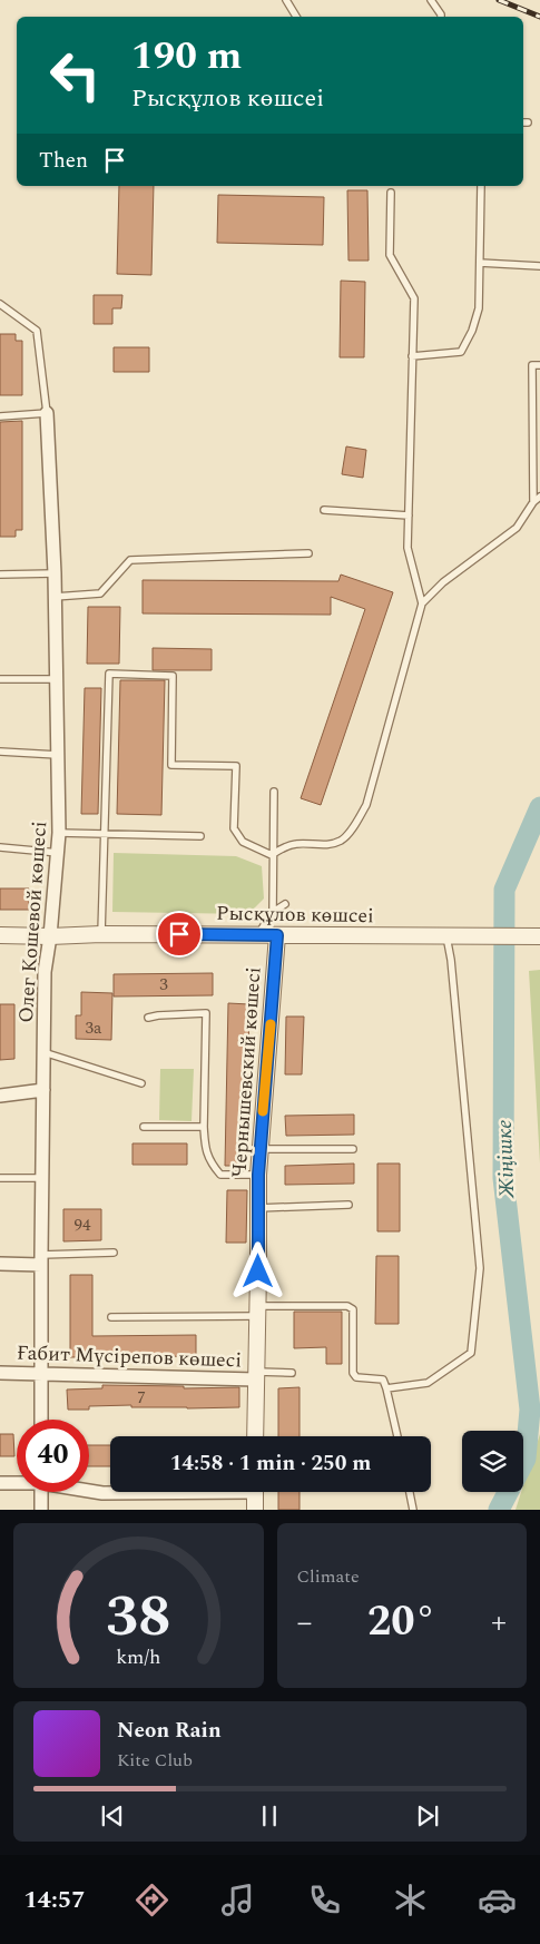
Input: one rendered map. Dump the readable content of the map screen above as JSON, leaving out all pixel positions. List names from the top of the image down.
{
  "streets": {
    "street": [
      "Рысқұлов көшсеі",
      "Олег Кошевой көшесі",
      "Чернышевский көшесі",
      "Ғабит Мүсірепов көшесі"
    ]
  },
  "crossings": [
    ["Рысқұлов көшсеі", "Олег Кошевой көшесі"],
    ["Рысқұлов көшсеі", "Чернышевский көшесі"],
    ["Олег Кошевой көшесі", "Ғабит Мүсірепов көшесі"],
    ["Чернышевский көшесі", "Ғабит Мүсірепов көшесі"]
  ],
  "water": ["Жіңішке"],
  "house_numbers": [
    "3",
    "3а",
    "94",
    "7"
  ],
  "page": {
    "turn": ["190 m", "Рысқұлов көшсеі"],
    "then": "Then",
    "limit": "40",
    "trip": "14:58 · 1 min · 250 m",
    "tile": "Climate",
    "heat": ["−", "20°", "+"],
    "song": ["Neon Rain", "Kite Club"],
    "tabs": "14:57",
    "gauge": ["38", "km/h"]
  }
}
